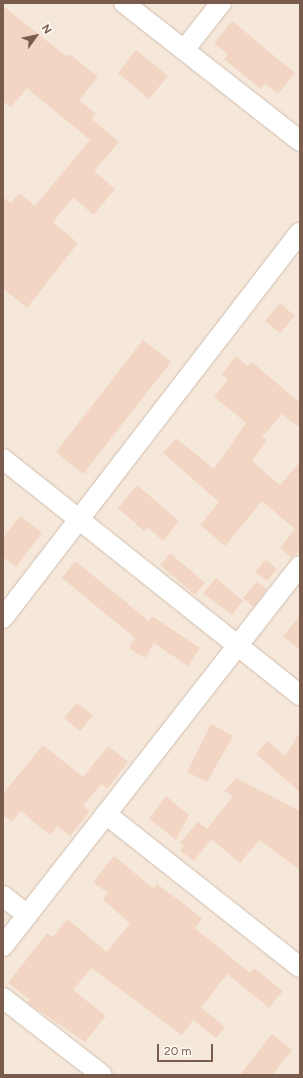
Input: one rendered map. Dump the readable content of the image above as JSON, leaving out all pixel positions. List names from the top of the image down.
{
  "scale_bar": "20 m",
  "north": "top right"
}
